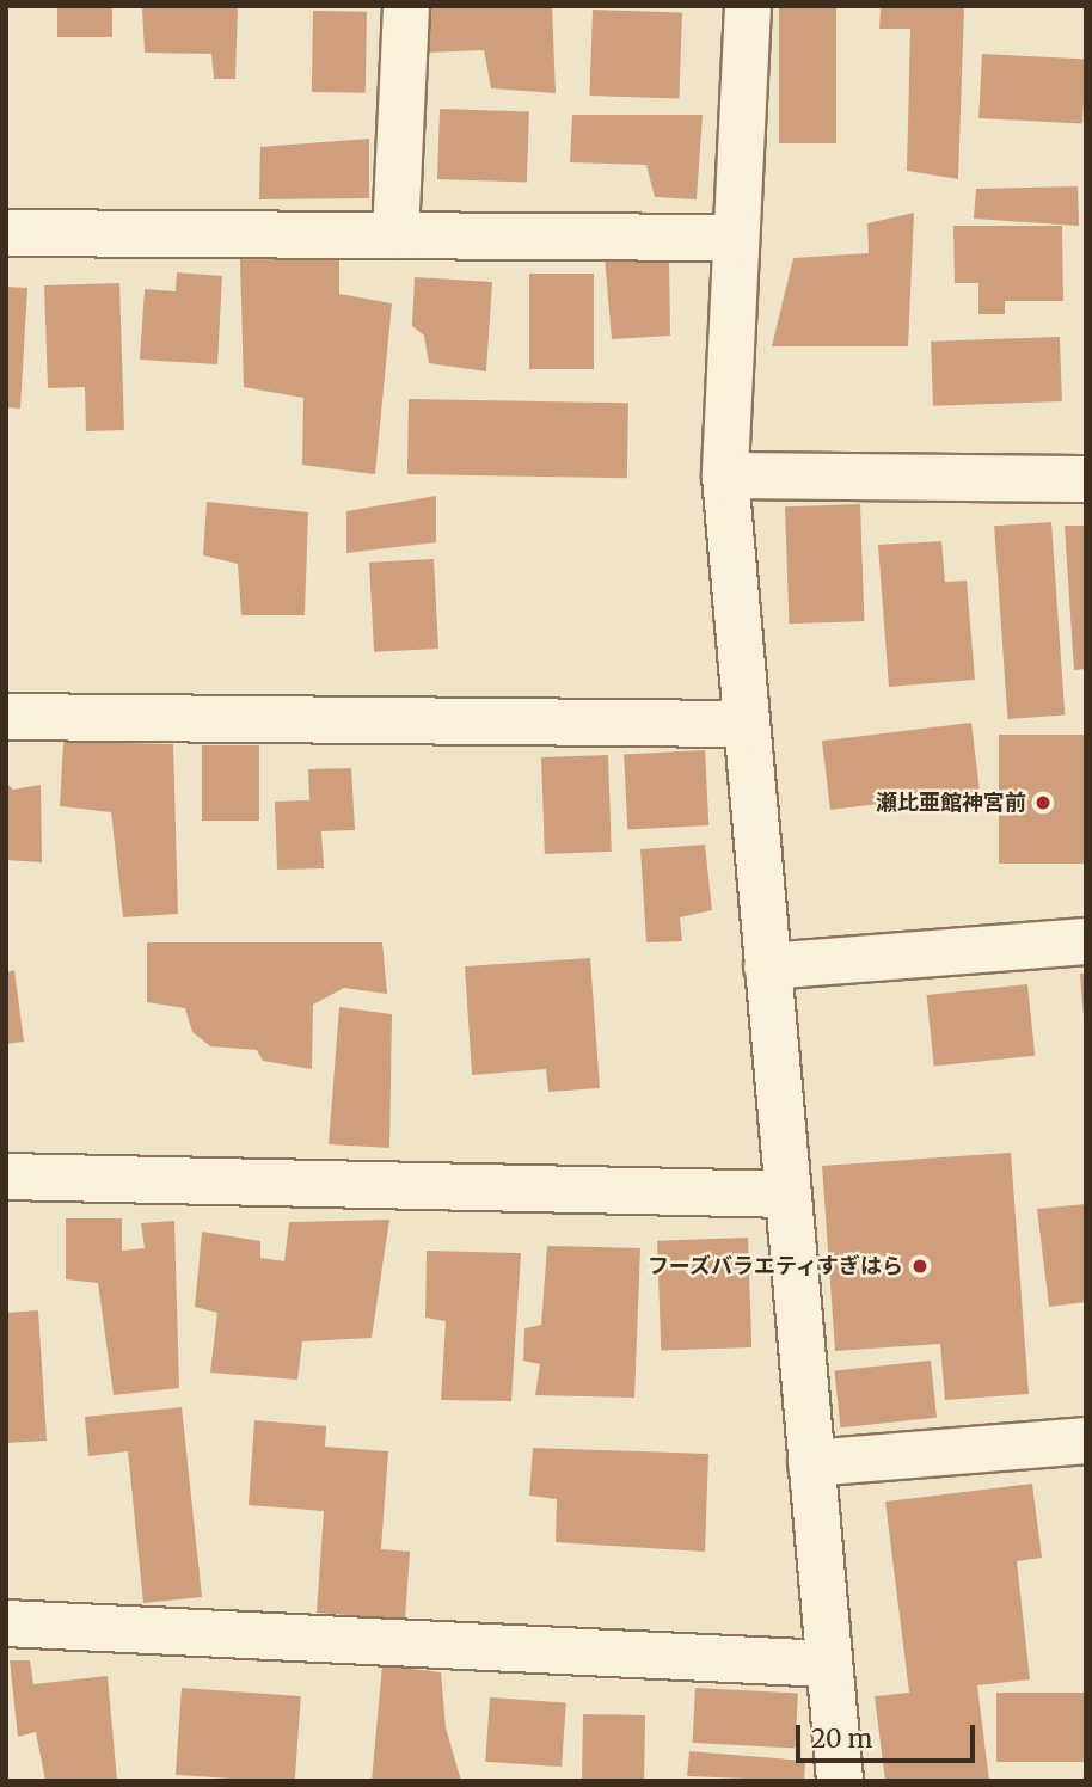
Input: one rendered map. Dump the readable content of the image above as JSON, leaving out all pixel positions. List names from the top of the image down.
{
  "places": ["瀬比亜館神宮前", "フーズバラエティすぎはら"],
  "scale_bar": "20 m"
}
